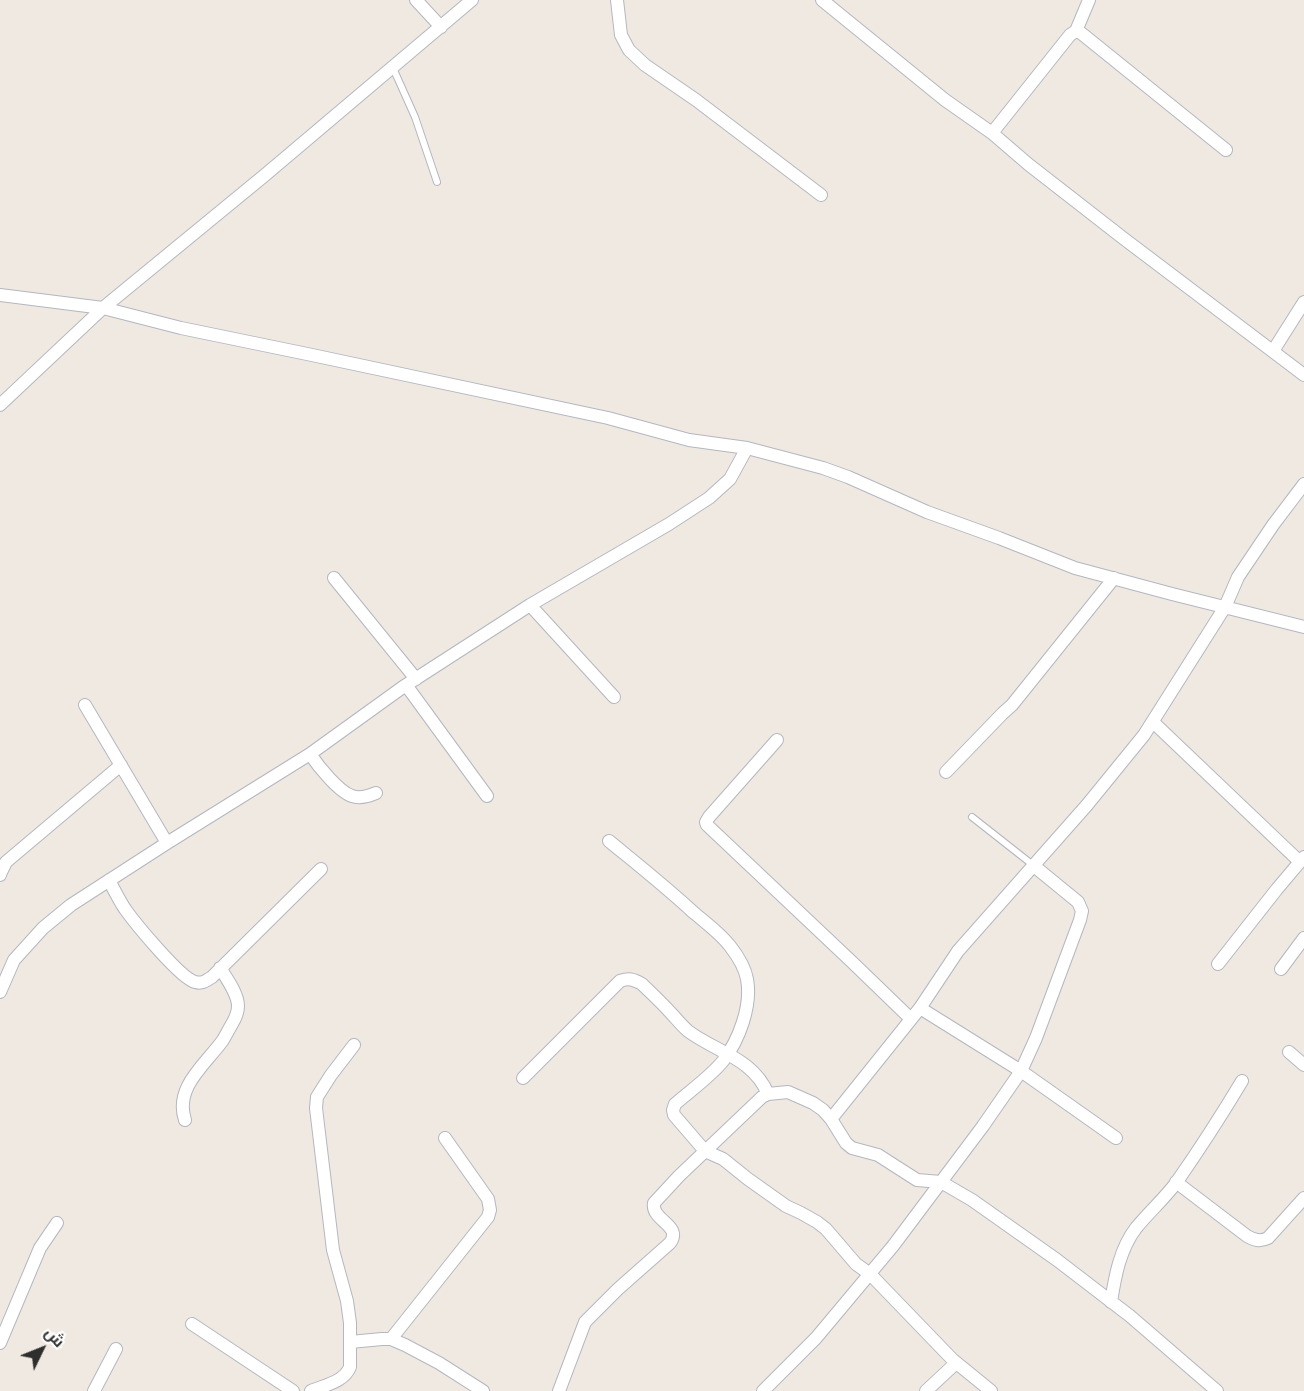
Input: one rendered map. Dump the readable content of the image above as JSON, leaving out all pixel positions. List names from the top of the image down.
{
  "north": "top right"
}
